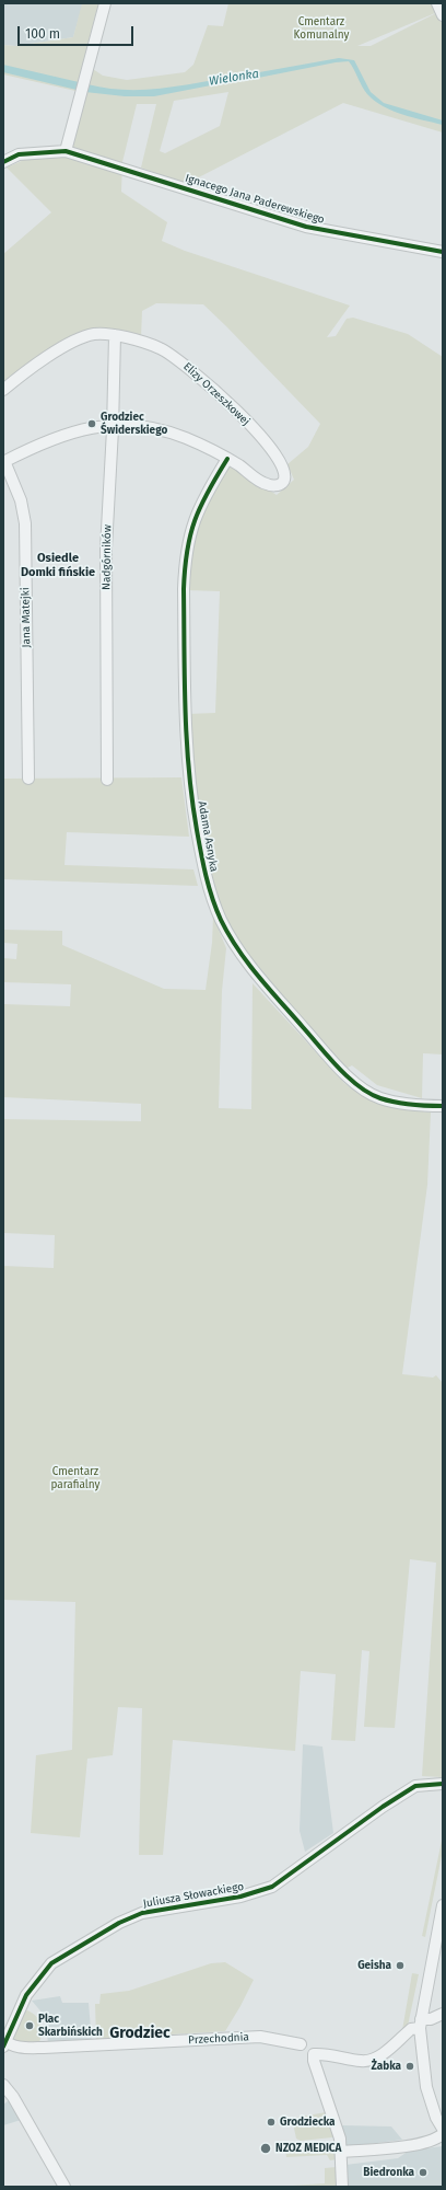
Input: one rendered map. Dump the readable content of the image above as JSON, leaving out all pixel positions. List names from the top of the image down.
{
  "streets": {
    "street": [
      "Ignacego Jana Paderewskiego",
      "Elizy Orzeszkowej",
      "Nadgórników",
      "Jana Matejki",
      "Adama Asnyka",
      "Juliusza Słowackiego",
      "Przechodnia"
    ]
  },
  "crossings": [
    ["Elizy Orzeszkowej", "Nadgórników"],
    ["Elizy Orzeszkowej", "Adama Asnyka"],
    ["Juliusza Słowackiego", "Przechodnia"]
  ],
  "districts": ["Osiedle Domki fińskie", "Grodziec"],
  "water": ["Wielonka"],
  "parks": ["Cmentarz Komunalny", "Cmentarz parafialny"],
  "places": [
    "Grodziec Świderskiego",
    "Geisha",
    "Plac Skarbińskich",
    "Żabka",
    "Grodziecka",
    "NZOZ MEDICA",
    "Biedronka"
  ],
  "scale_bar": "100 m"
}
